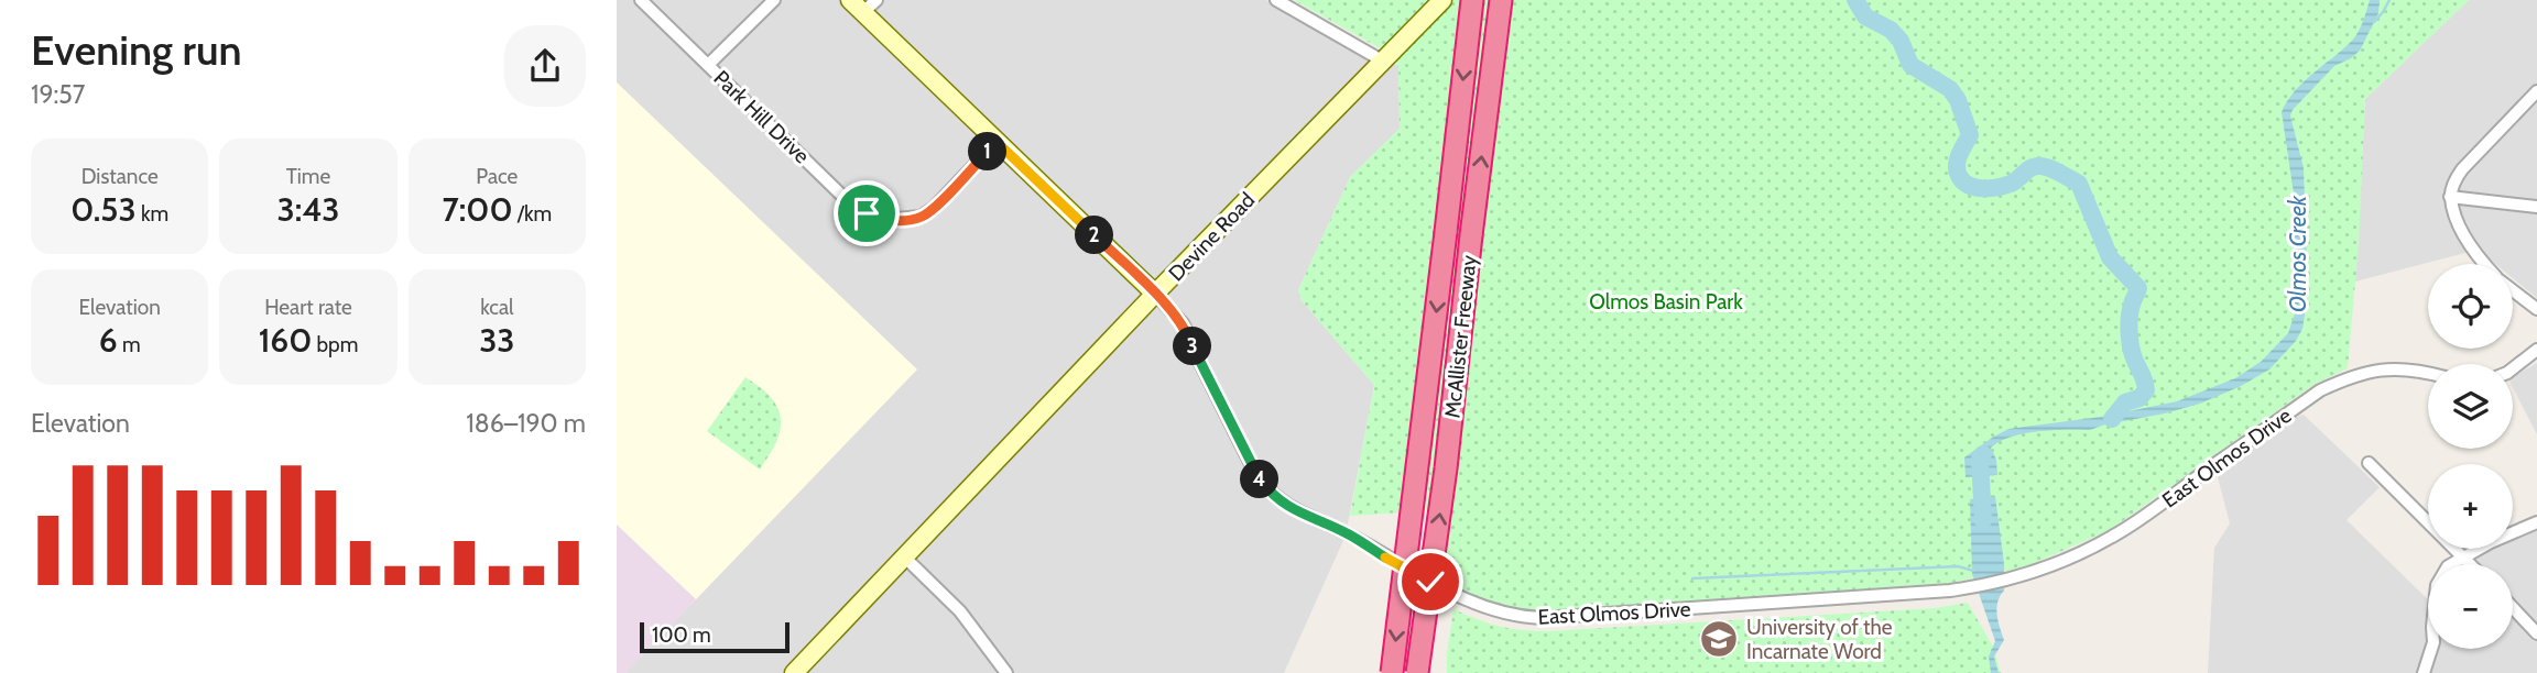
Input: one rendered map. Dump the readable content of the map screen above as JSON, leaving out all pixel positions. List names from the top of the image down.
{
  "streets": {
    "highway": ["McAllister Freeway"],
    "street": ["Park Hill Drive", "Devine Road", "East Olmos Drive"]
  },
  "crossings": [
    ["Park Hill Drive", "East Olmos Drive"],
    ["Devine Road", "East Olmos Drive"]
  ],
  "water": ["Olmos Creek"],
  "parks": ["Olmos Basin Park"],
  "places": {
    "school or university": ["University of the Incarnate Word"]
  },
  "scale_bar": "100 m",
  "page": {
    "heading": ["Evening run", "19:57"],
    "stats": [
      ["Distance", "0.53 km"],
      ["Time", "3:43"],
      ["Pace", "7:00 /km"],
      ["Elevation", "6 m"],
      ["Heart rate", "160 bpm"],
      ["kcal", "33"]
    ],
    "pins": [
      "1",
      "2",
      "3",
      "4"
    ],
    "map_buttons": ["+", "−"],
    "chart": ["Elevation", "186–190 m"],
    "scale": "100 m"
  }
}
